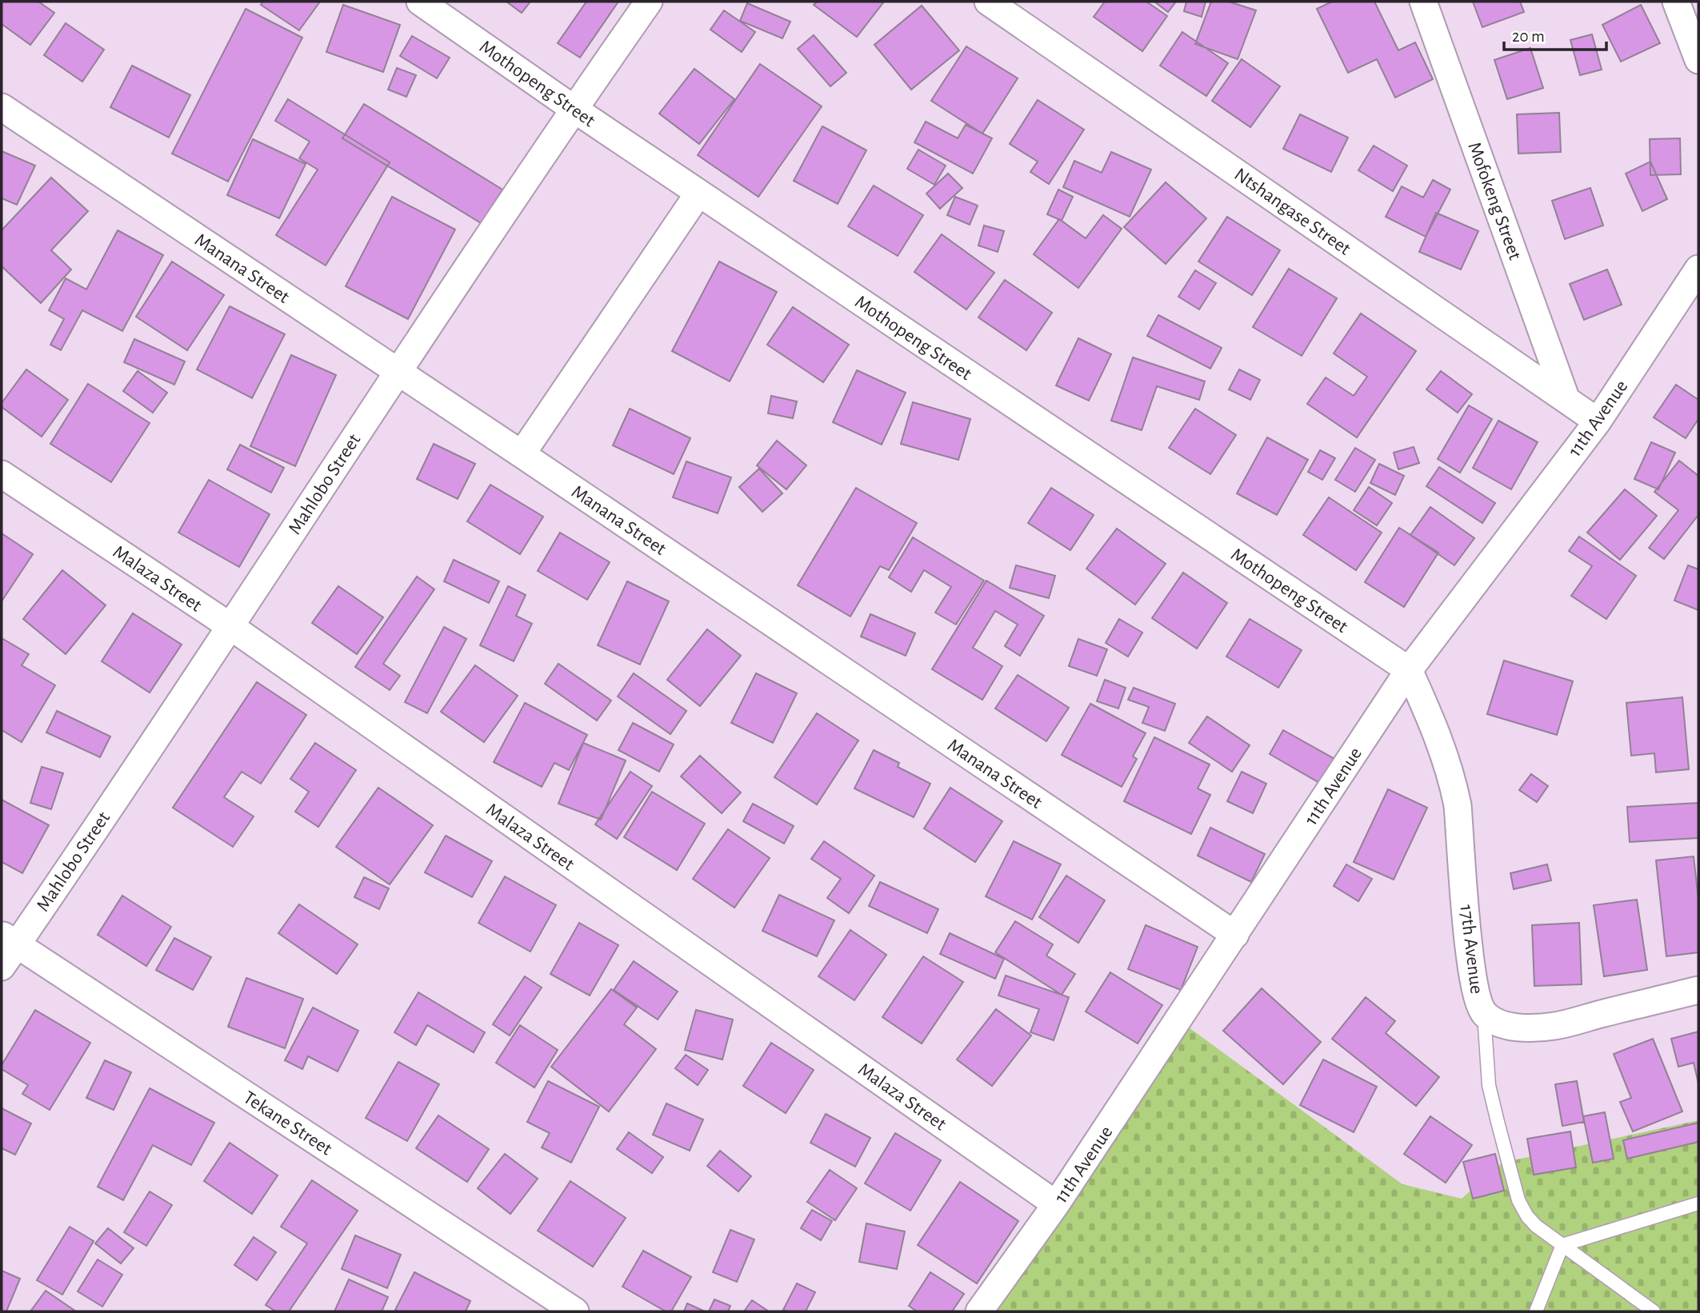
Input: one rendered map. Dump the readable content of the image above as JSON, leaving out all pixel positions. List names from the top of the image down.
{
  "streets": {
    "street": [
      "Mothopeng Street",
      "Mofokeng Street",
      "Ntshangase Street",
      "Manana Street",
      "11th Avenue",
      "Mahlobo Street",
      "Malaza Street",
      "17th Avenue",
      "Tekane Street"
    ]
  },
  "crossings": [
    ["Mothopeng Street", "11th Avenue"],
    ["Mothopeng Street", "Mahlobo Street"],
    ["Mothopeng Street", "17th Avenue"],
    ["Mofokeng Street", "Ntshangase Street"],
    ["Ntshangase Street", "11th Avenue"],
    ["Manana Street", "11th Avenue"],
    ["Manana Street", "Mahlobo Street"],
    ["11th Avenue", "Malaza Street"],
    ["11th Avenue", "17th Avenue"],
    ["Mahlobo Street", "Malaza Street"],
    ["Mahlobo Street", "Tekane Street"]
  ],
  "scale_bar": "20 m"
}
